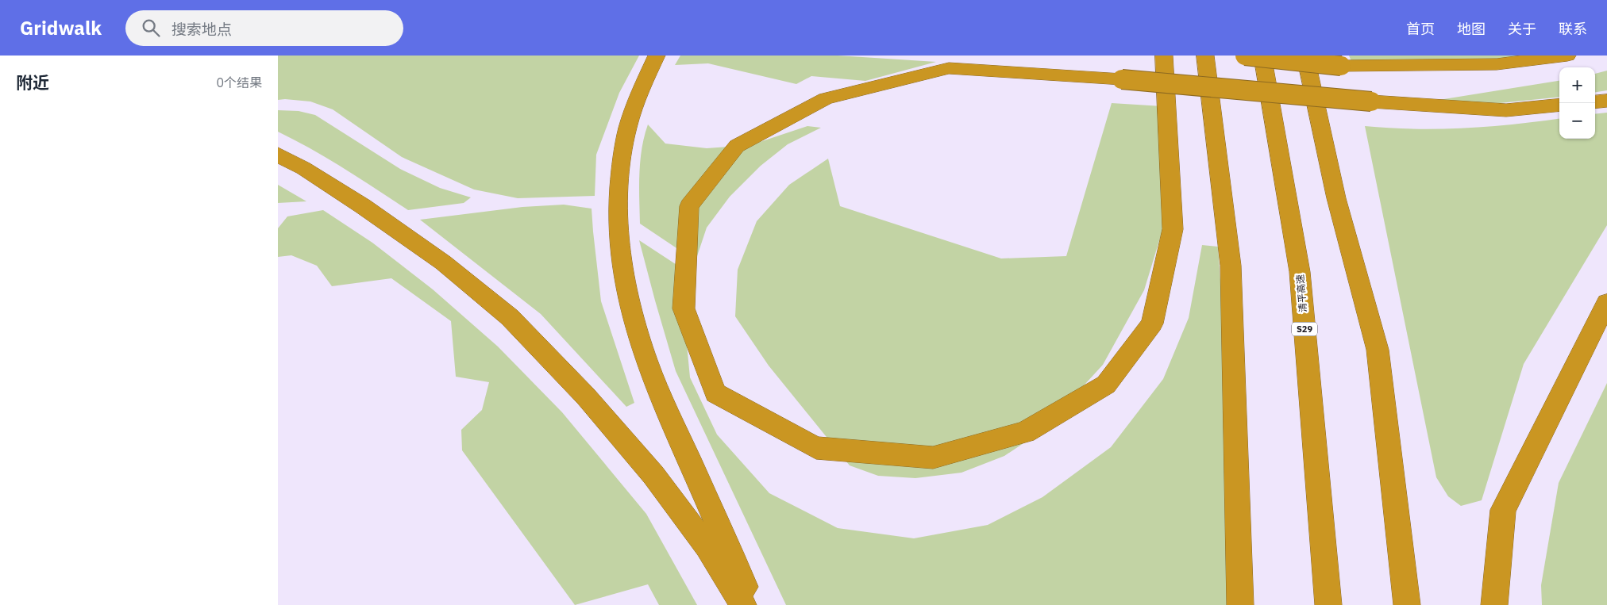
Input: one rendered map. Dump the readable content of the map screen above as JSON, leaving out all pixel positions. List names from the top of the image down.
{
  "streets": {
    "highway": ["清平高速", "S29"]
  },
  "page": {
    "header": "Gridwalk",
    "search": "搜索地点",
    "nav": [
      "首页",
      "地图",
      "关于",
      "联系"
    ],
    "heading": ["附近", "0个结果"],
    "map_buttons": ["+", "−"]
  }
}
